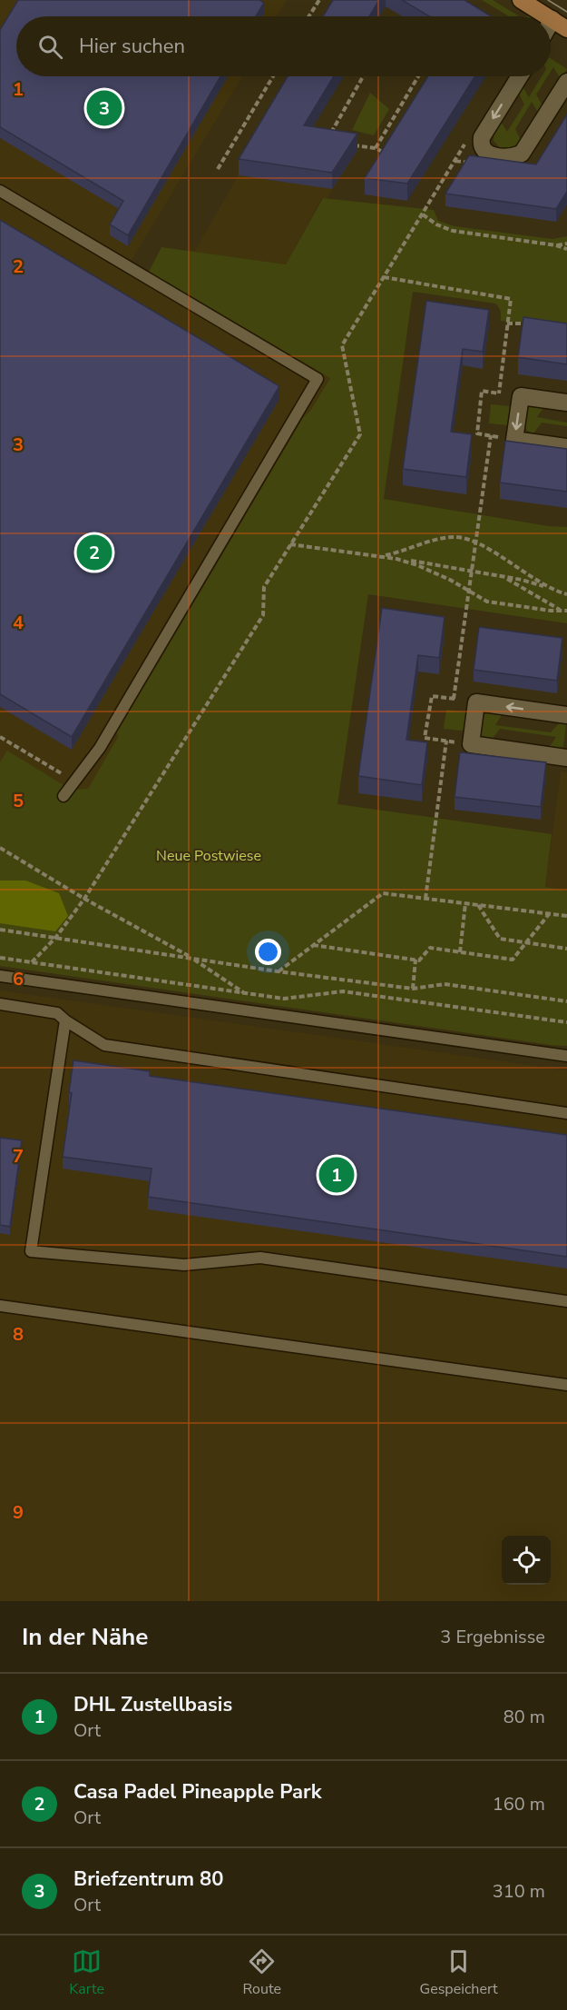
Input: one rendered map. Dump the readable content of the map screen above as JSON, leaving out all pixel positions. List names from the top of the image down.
{
  "parks": ["Neue Postwiese"],
  "page": {
    "search": "Hier suchen",
    "pins": ["3", "2", "1"],
    "heading": ["In der Nähe", "3 Ergebnisse"],
    "list": [
      {
        "mark": "1",
        "name": "DHL Zustellbasis",
        "note": "Ort",
        "value": "80 m"
      },
      {
        "mark": "2",
        "name": "Casa Padel Pineapple Park",
        "note": "Ort",
        "value": "160 m"
      },
      {
        "mark": "3",
        "name": "Briefzentrum 80",
        "note": "Ort",
        "value": "310 m"
      }
    ],
    "nav": ["Karte", "Route", "Gespeichert"]
  },
  "grid": {
    "rows": [
      "1",
      "2",
      "3",
      "4",
      "5",
      "6",
      "7",
      "8",
      "9"
    ]
  }
}
